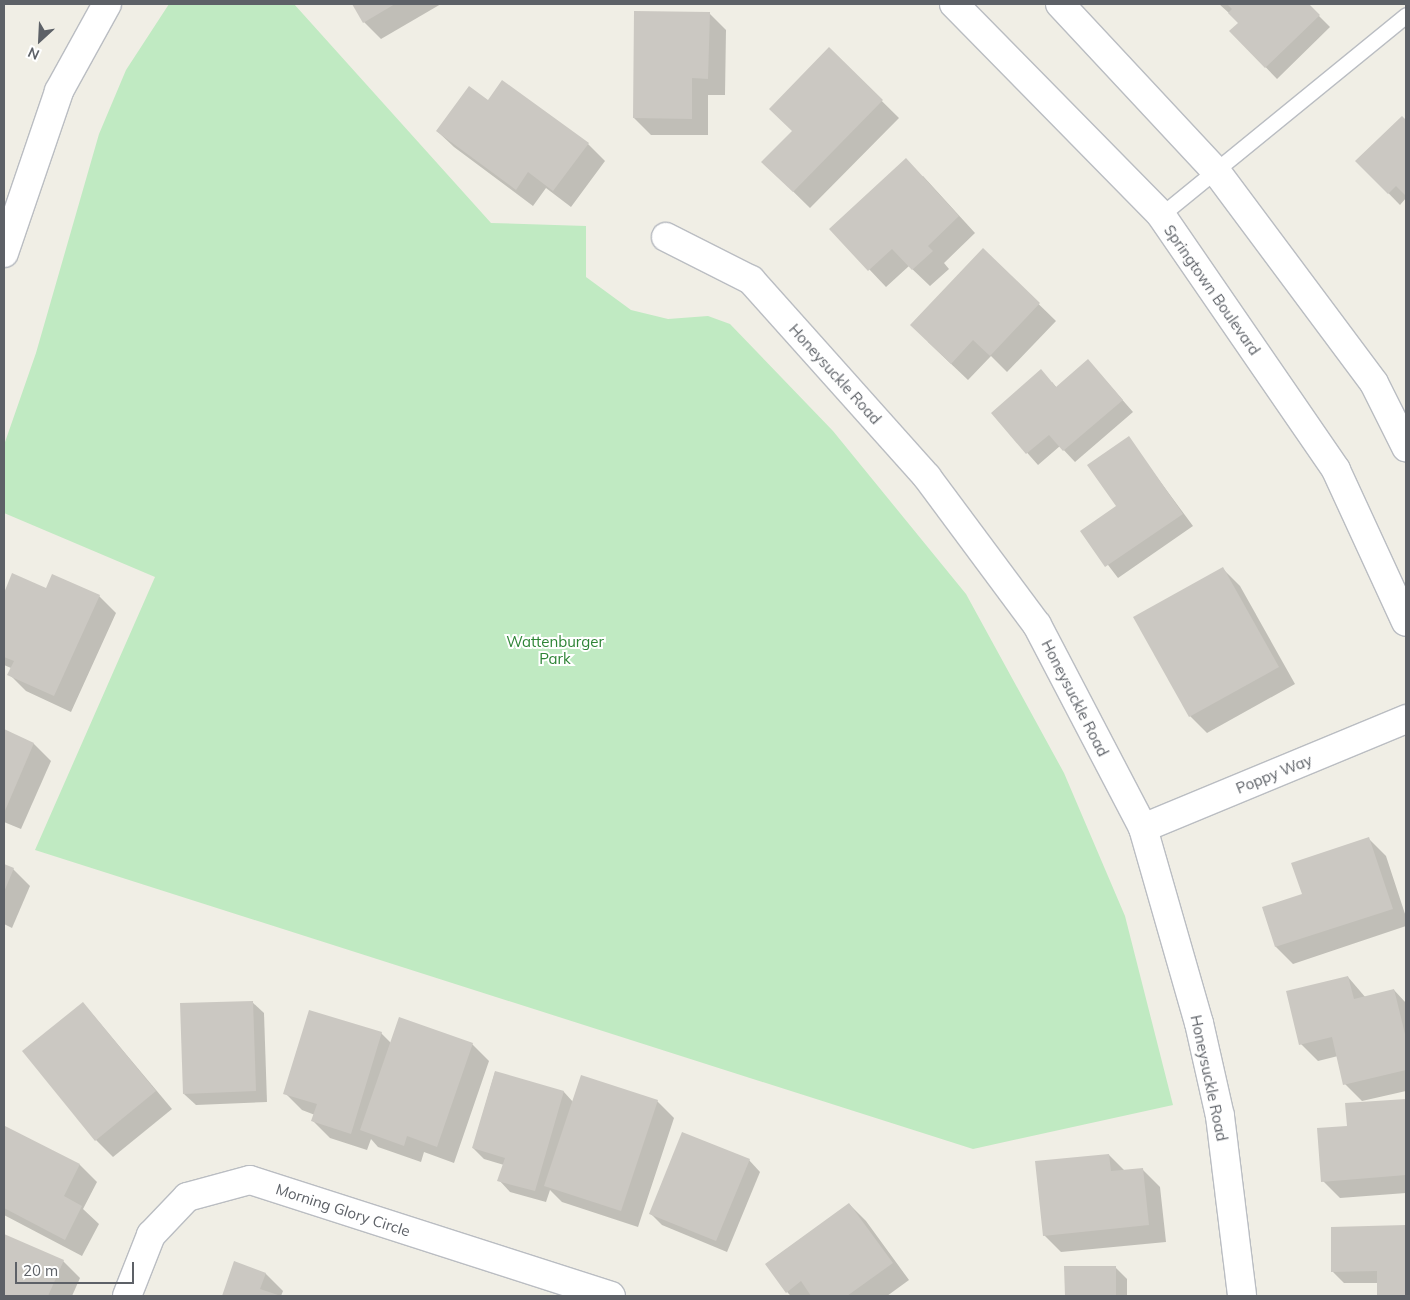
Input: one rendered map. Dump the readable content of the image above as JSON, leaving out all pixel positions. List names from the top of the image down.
{
  "streets": {
    "street": [
      "Springtown Boulevard",
      "Honeysuckle Road",
      "Poppy Way",
      "Morning Glory Circle"
    ]
  },
  "crossings": [
    ["Honeysuckle Road", "Poppy Way"]
  ],
  "parks": ["Wattenburger Park"],
  "scale_bar": "20 m",
  "north": "bottom left"
}
